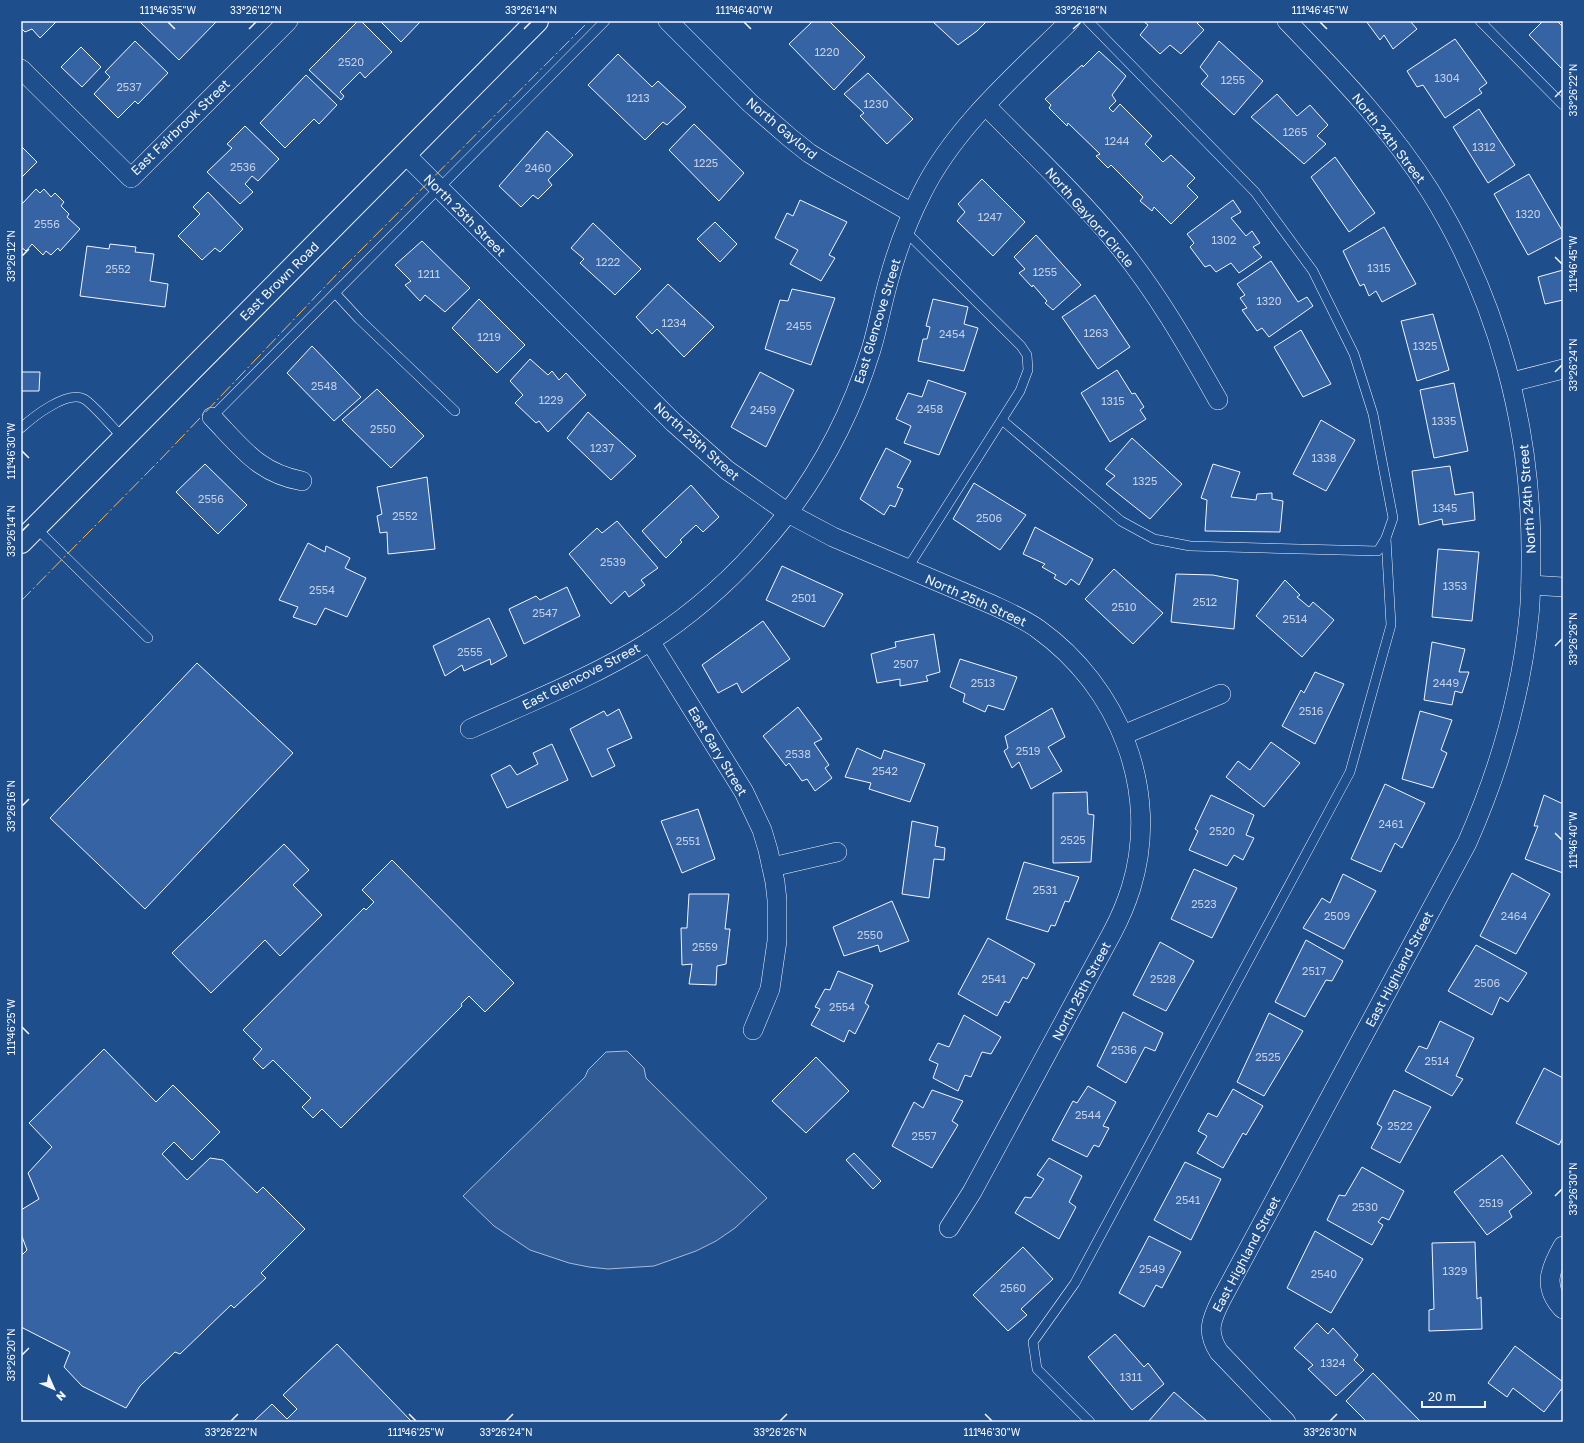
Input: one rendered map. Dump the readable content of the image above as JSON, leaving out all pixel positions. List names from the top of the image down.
{
  "streets": {
    "main road": ["East Brown Road"],
    "street": [
      "East Fairbrook Street",
      "North Gaylord",
      "North 24th Street",
      "North 25th Street",
      "North Gaylord Circle",
      "East Glencove Street",
      "East Gary Street",
      "East Highland Street"
    ]
  },
  "crossings": [
    ["North Gaylord", "East Glencove Street"],
    ["North 24th Street", "East Highland Street"],
    ["North 25th Street", "East Brown Road"],
    ["North 25th Street", "East Glencove Street"],
    ["North Gaylord Circle", "East Glencove Street"],
    ["East Glencove Street", "East Gary Street"]
  ],
  "house_numbers": [
    "1220",
    "2520",
    "1304",
    "1255",
    "2537",
    "1213",
    "1230",
    "1265",
    "1244",
    "1312",
    "1225",
    "2536",
    "2460",
    "1320",
    "1247",
    "2556",
    "1302",
    "1222",
    "1315",
    "2552",
    "1255",
    "1211",
    "1320",
    "1234",
    "2455",
    "1263",
    "2454",
    "1219",
    "1325",
    "2548",
    "1229",
    "1315",
    "2458",
    "2459",
    "1335",
    "2550",
    "1237",
    "1338",
    "1325",
    "2556",
    "1345",
    "2552",
    "2506",
    "2539",
    "1353",
    "2554",
    "2501",
    "2512",
    "2510",
    "2547",
    "2514",
    "2555",
    "2507",
    "2513",
    "2449",
    "2516",
    "2519",
    "2538",
    "2542",
    "2461",
    "2520",
    "2525",
    "2551",
    "2531",
    "2523",
    "2509",
    "2464",
    "2550",
    "2559",
    "2517",
    "2541",
    "2528",
    "2506",
    "2554",
    "2536",
    "2525",
    "2514",
    "2544",
    "2522",
    "2557",
    "2541",
    "2519",
    "2530",
    "2549",
    "1329",
    "2540",
    "2560",
    "1324",
    "1311"
  ],
  "scale_bar": "20 m",
  "north": "bottom right",
  "coordinates": [
    "111°46'35\"W",
    "33°26'12\"N",
    "33°26'14\"N",
    "111°46'40\"W",
    "33°26'18\"N",
    "111°46'45\"W",
    "33°26'22\"N",
    "33°26'24\"N",
    "111°46'30\"W",
    "33°26'26\"N",
    "33°26'16\"N",
    "111°46'25\"W",
    "33°26'30\"N",
    "33°26'20\"N"
  ]
}
